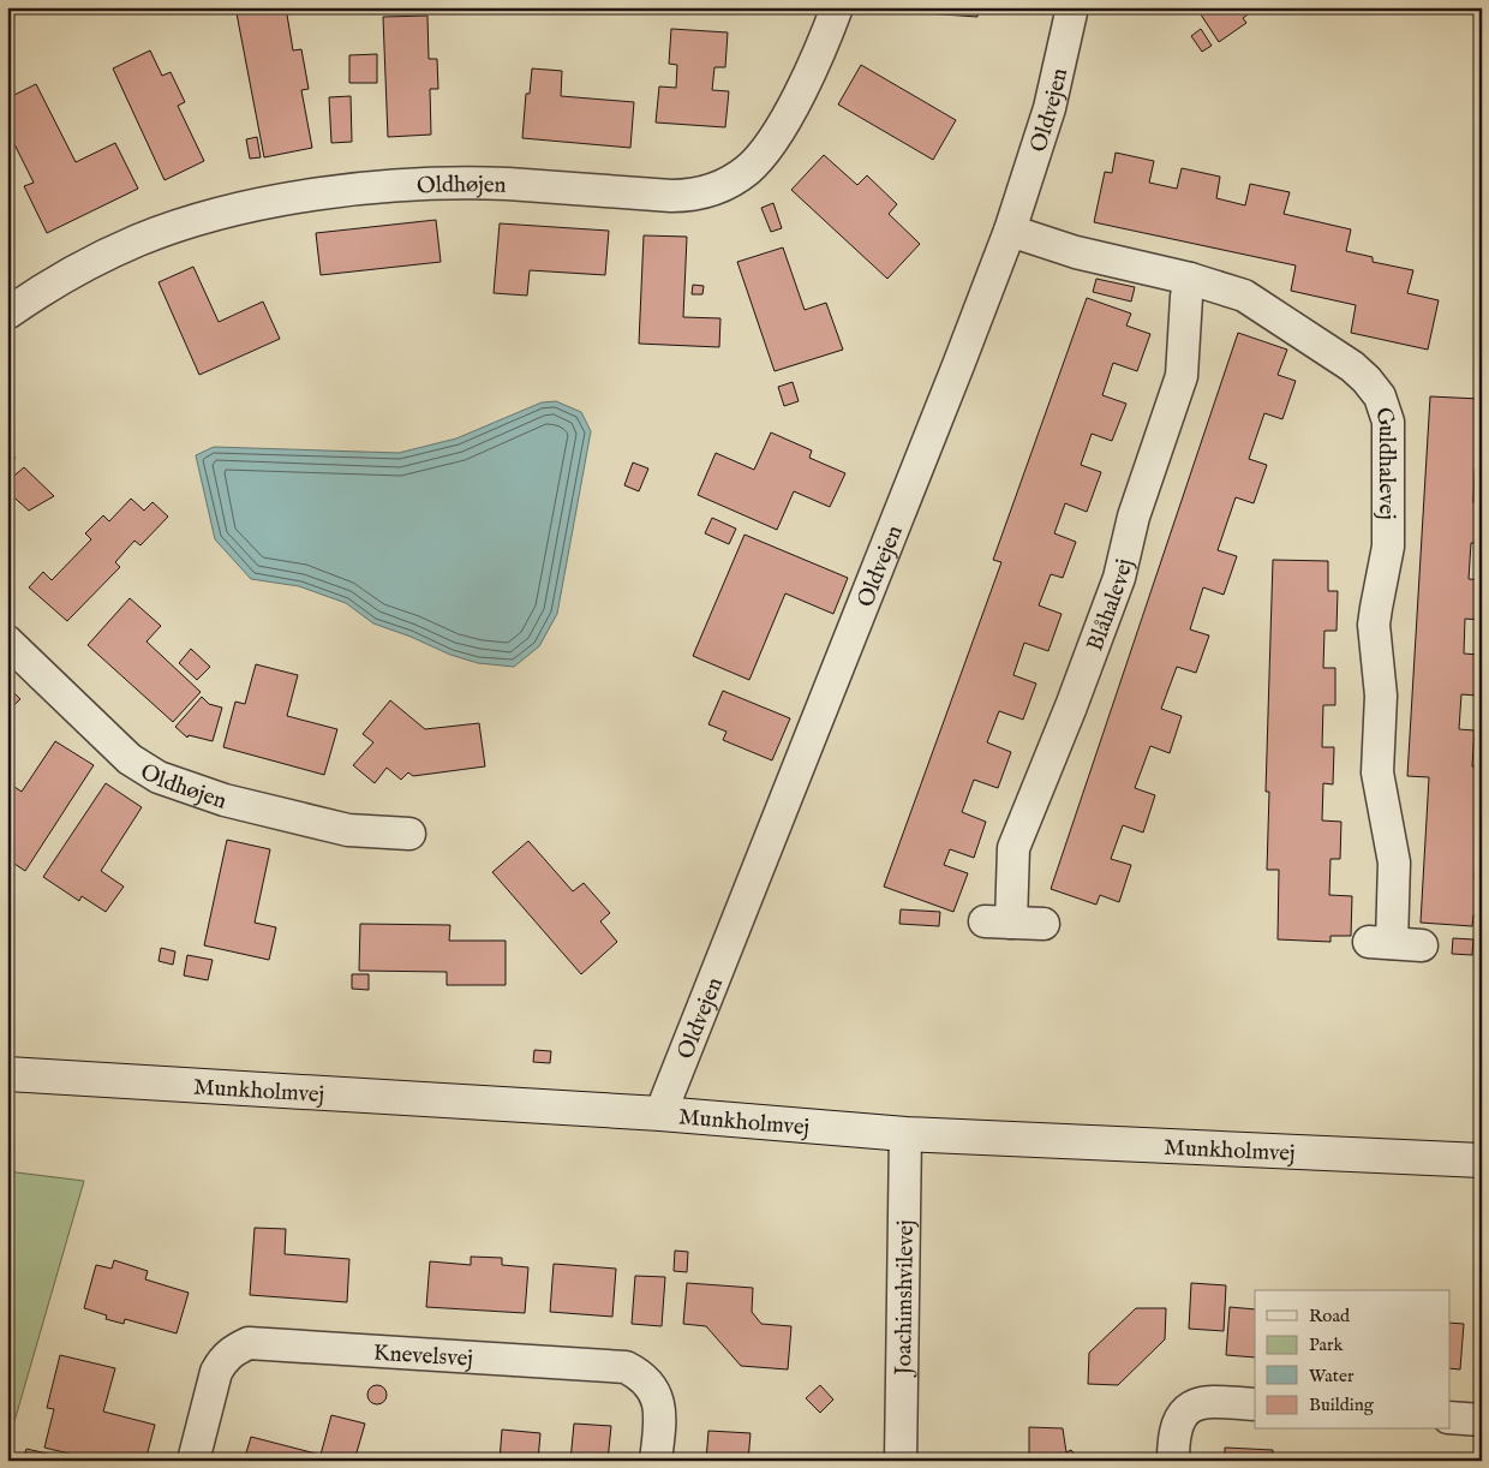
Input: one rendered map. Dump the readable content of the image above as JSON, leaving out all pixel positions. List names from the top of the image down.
{
  "streets": {
    "street": [
      "Oldvejen",
      "Oldhøjen",
      "Guldhalevej",
      "Blåhalevej",
      "Munkholmvej",
      "Joachimshvilevej",
      "Knevelsvej"
    ]
  },
  "crossings": [
    ["Oldvejen", "Guldhalevej"],
    ["Oldvejen", "Munkholmvej"],
    ["Guldhalevej", "Blåhalevej"],
    ["Munkholmvej", "Joachimshvilevej"]
  ],
  "legend": [
    "Road",
    "Park",
    "Water",
    "Building"
  ]
}
